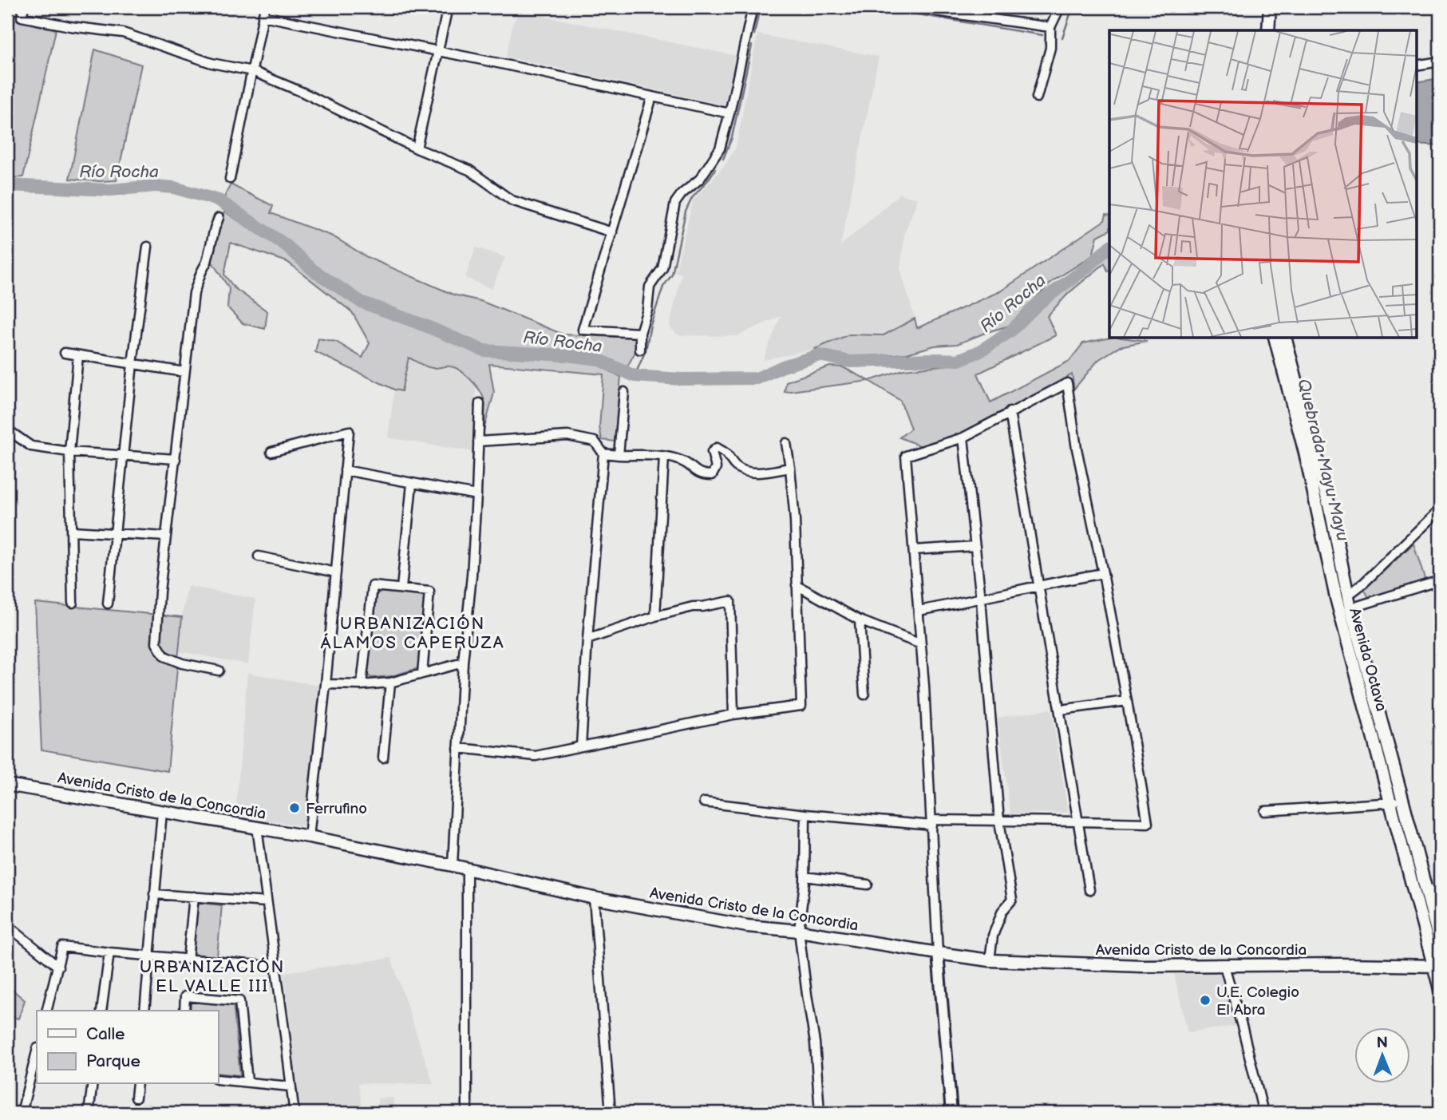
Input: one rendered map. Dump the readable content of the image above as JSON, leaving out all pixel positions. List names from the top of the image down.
{
  "streets": {
    "main road": ["Avenida Octava", "Avenida Cristo de la Concordia"]
  },
  "crossings": [
    ["Avenida Octava", "Avenida Cristo de la Concordia"]
  ],
  "districts": ["URBANIZACIÓN ÁLAMOS CAPERUZA", "URBANIZACIÓN EL VALLE III"],
  "water": ["Río Rocha", "Quebrada Mayu Mayu"],
  "places": ["Ferrufino", "U.E. Colegio El Abra"],
  "legend": ["Calle", "Parque"],
  "north": "top"
}
